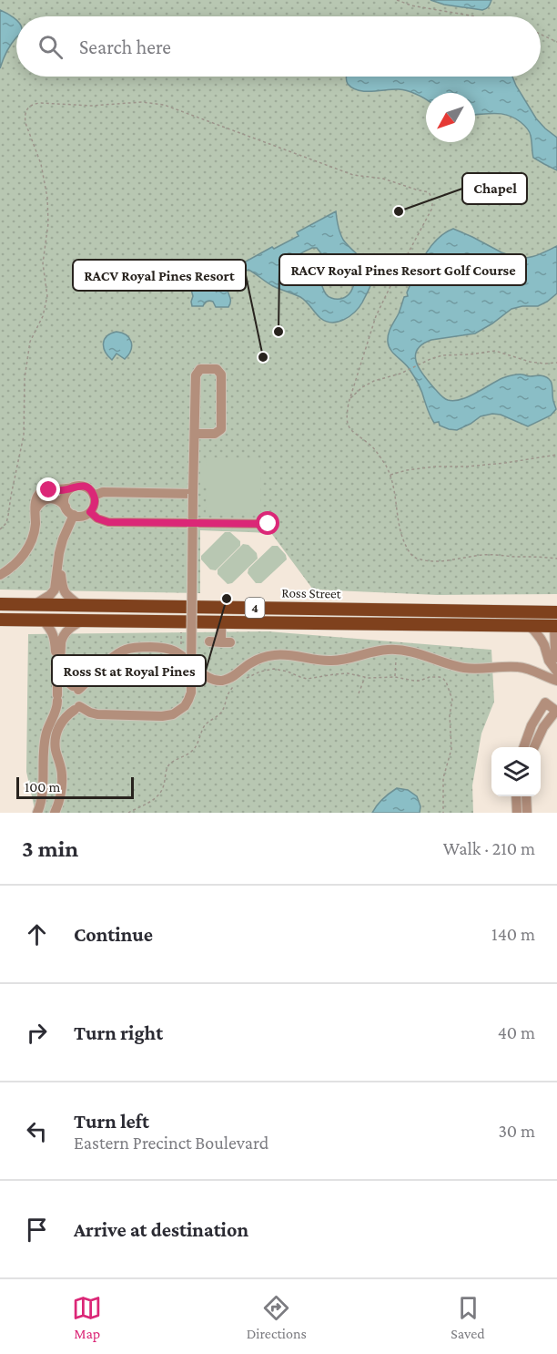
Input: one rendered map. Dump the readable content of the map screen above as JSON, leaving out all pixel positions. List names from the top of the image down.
{
  "streets": {
    "main road": ["Ross Street", "4"]
  },
  "places": [
    "Chapel",
    "RACV Royal Pines Resort Golf Course",
    "RACV Royal Pines Resort",
    "Ross St at Royal Pines"
  ],
  "scale_bar": "100 m",
  "north": "bottom left",
  "page": {
    "search": "Search here",
    "scale": "100 m",
    "heading": ["3 min", "Walk · 210 m"],
    "list": [
      ["Continue", "140 m"],
      ["Turn right", "40 m"],
      ["Turn left", "Eastern Precinct Boulevard", "30 m"],
      "Arrive at destination"
    ],
    "nav": ["Map", "Directions", "Saved"]
  }
}
